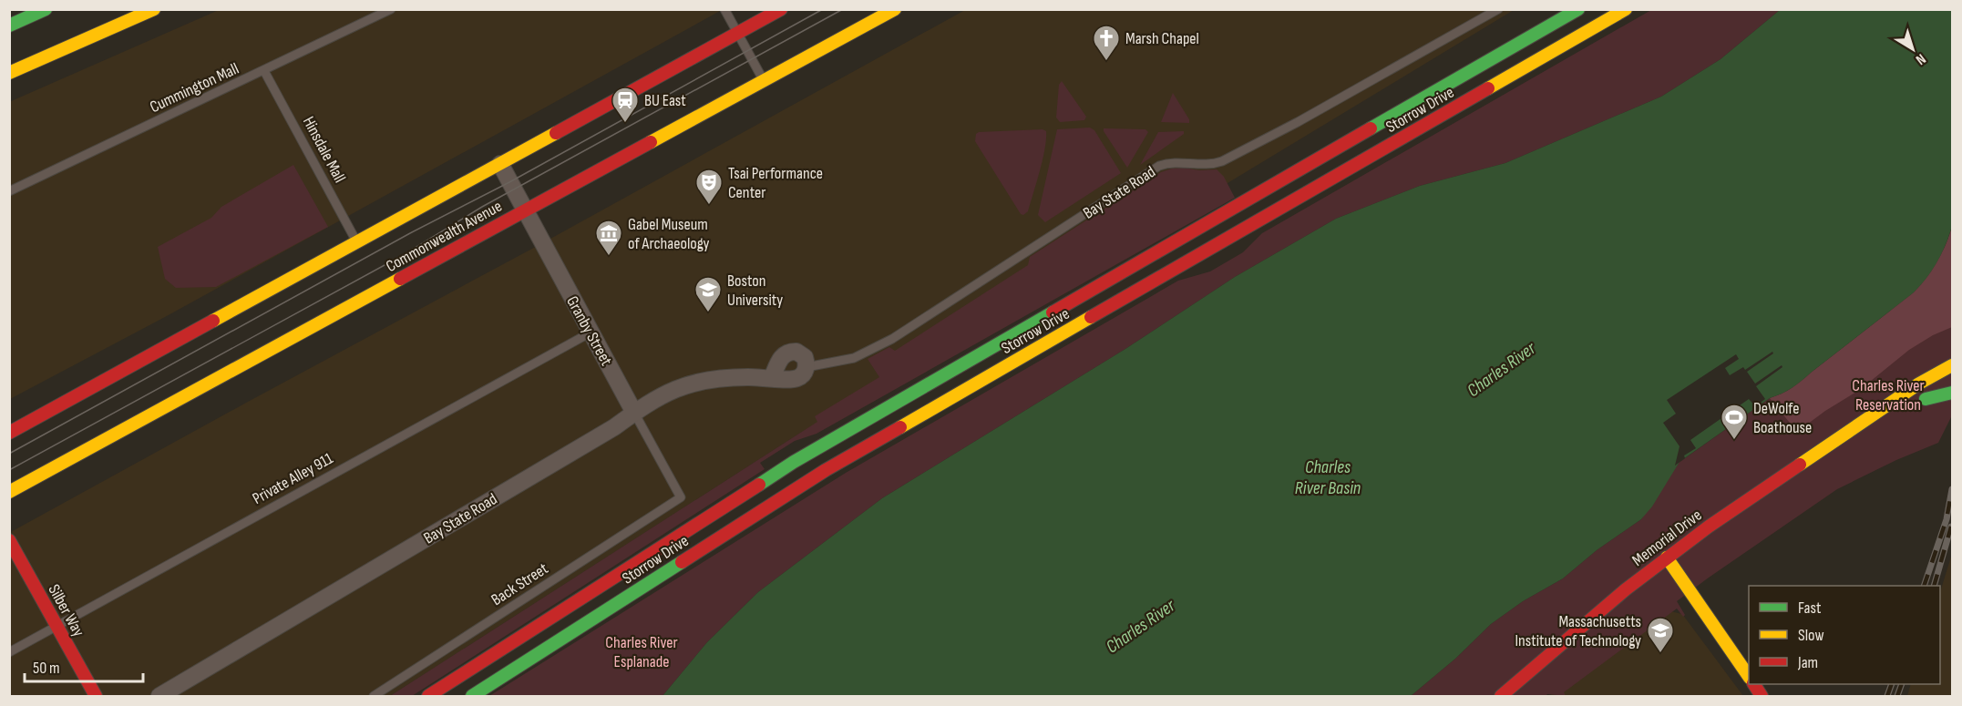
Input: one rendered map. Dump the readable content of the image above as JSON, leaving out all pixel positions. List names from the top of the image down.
{
  "streets": {
    "main road": [
      "Storrow Drive",
      "Commonwealth Avenue",
      "Memorial Drive",
      "Silber Way"
    ],
    "street": ["Bay State Road", "Granby Street"],
    "lane": [
      "Cummington Mall",
      "Hinsdale Mall",
      "Private Alley 911",
      "Back Street"
    ]
  },
  "crossings": [
    ["Cummington Mall", "Hinsdale Mall"],
    ["Bay State Road", "Granby Street"],
    ["Commonwealth Avenue", "Granby Street"],
    ["Granby Street", "Private Alley 911"],
    ["Granby Street", "Back Street"],
    ["Private Alley 911", "Silber Way"]
  ],
  "water": ["Charles River", "Charles River Basin"],
  "parks": ["Charles River Reservation", "Charles River Esplanade"],
  "places": {
    "church": ["Marsh Chapel"],
    "station": ["BU East"],
    "theatre": ["Tsai Performance Center"],
    "museum": ["Gabel Museum of Archaeology"],
    "school or university": ["Boston University", "Massachusetts Institute of Technology"],
    "sports": ["DeWolfe Boathouse"]
  },
  "legend": ["Fast", "Slow", "Jam"],
  "scale_bar": "50 m",
  "north": "bottom right"
}
